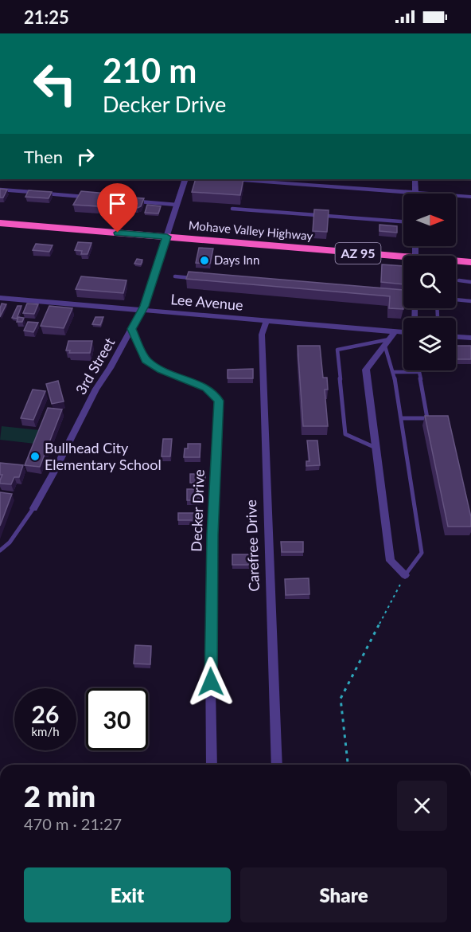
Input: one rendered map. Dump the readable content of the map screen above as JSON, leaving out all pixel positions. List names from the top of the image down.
{
  "streets": {
    "highway": ["Mohave Valley Highway", "AZ 95"],
    "street": [
      "Lee Avenue",
      "3rd Street",
      "Decker Drive",
      "Carefree Drive"
    ]
  },
  "crossings": [
    ["Mohave Valley Highway", "3rd Street"],
    ["Lee Avenue", "3rd Street"],
    ["Lee Avenue", "Carefree Drive"],
    ["3rd Street", "Decker Drive"]
  ],
  "places": ["Days Inn", "Bullhead City Elementary School"],
  "north": "right",
  "page": {
    "status": "21:25",
    "turn": ["210 m", "Decker Drive"],
    "then": "Then",
    "speed": "26 km/h",
    "limit": "30",
    "heading": ["2 min", "470 m · 21:27"],
    "buttons": ["Exit", "Share"]
  }
}
